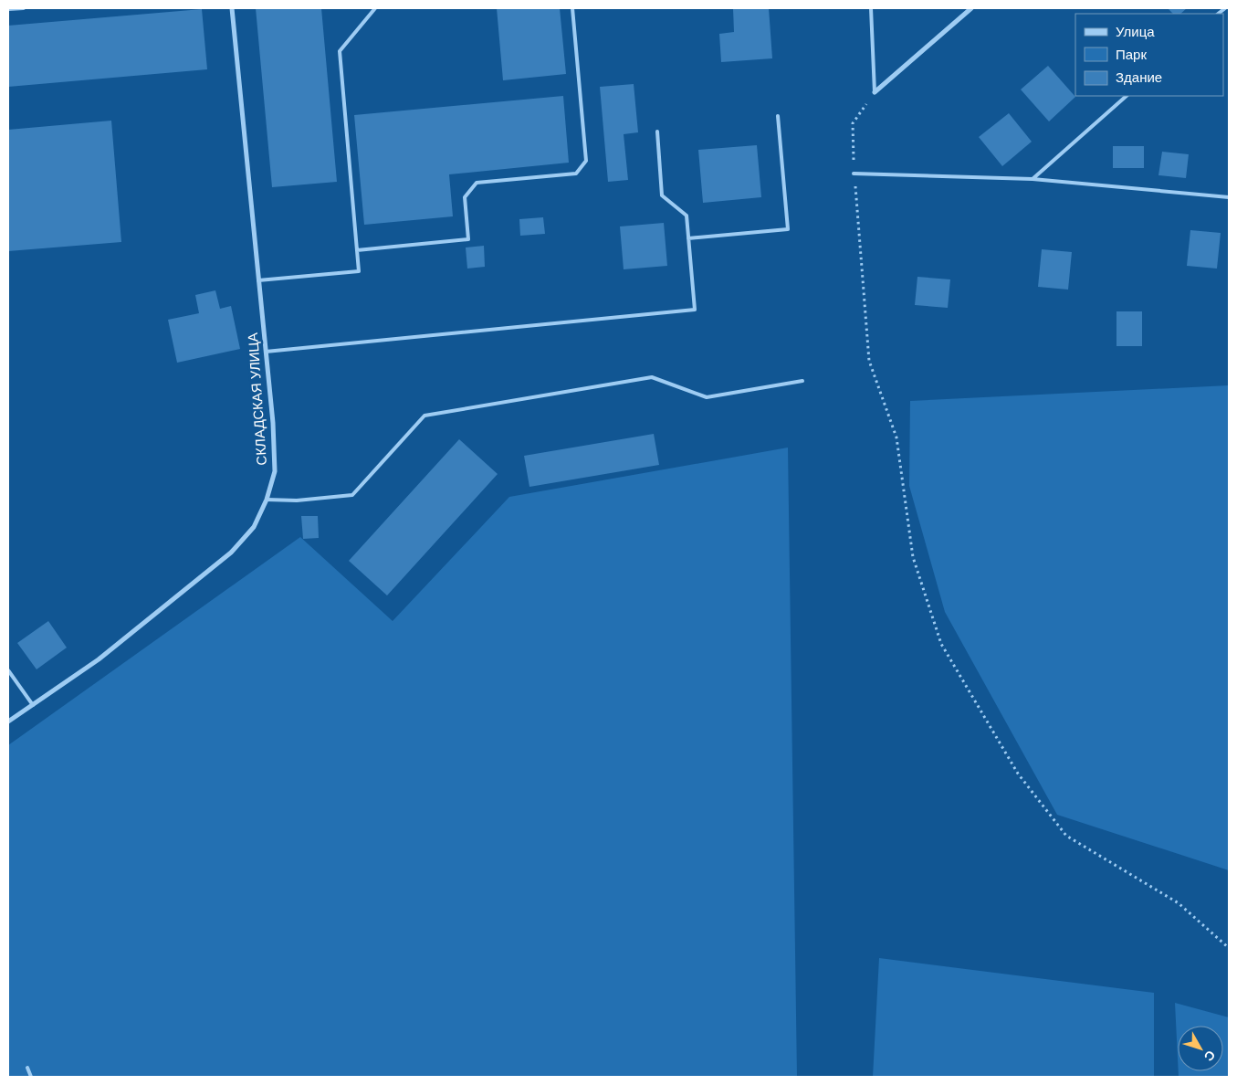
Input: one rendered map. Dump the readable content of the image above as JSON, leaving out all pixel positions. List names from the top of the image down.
{
  "streets": {
    "street": ["СКЛАДСКАЯ УЛИЦА"]
  },
  "legend": ["Улица", "Парк", "Здание"],
  "north": "bottom right"
}
